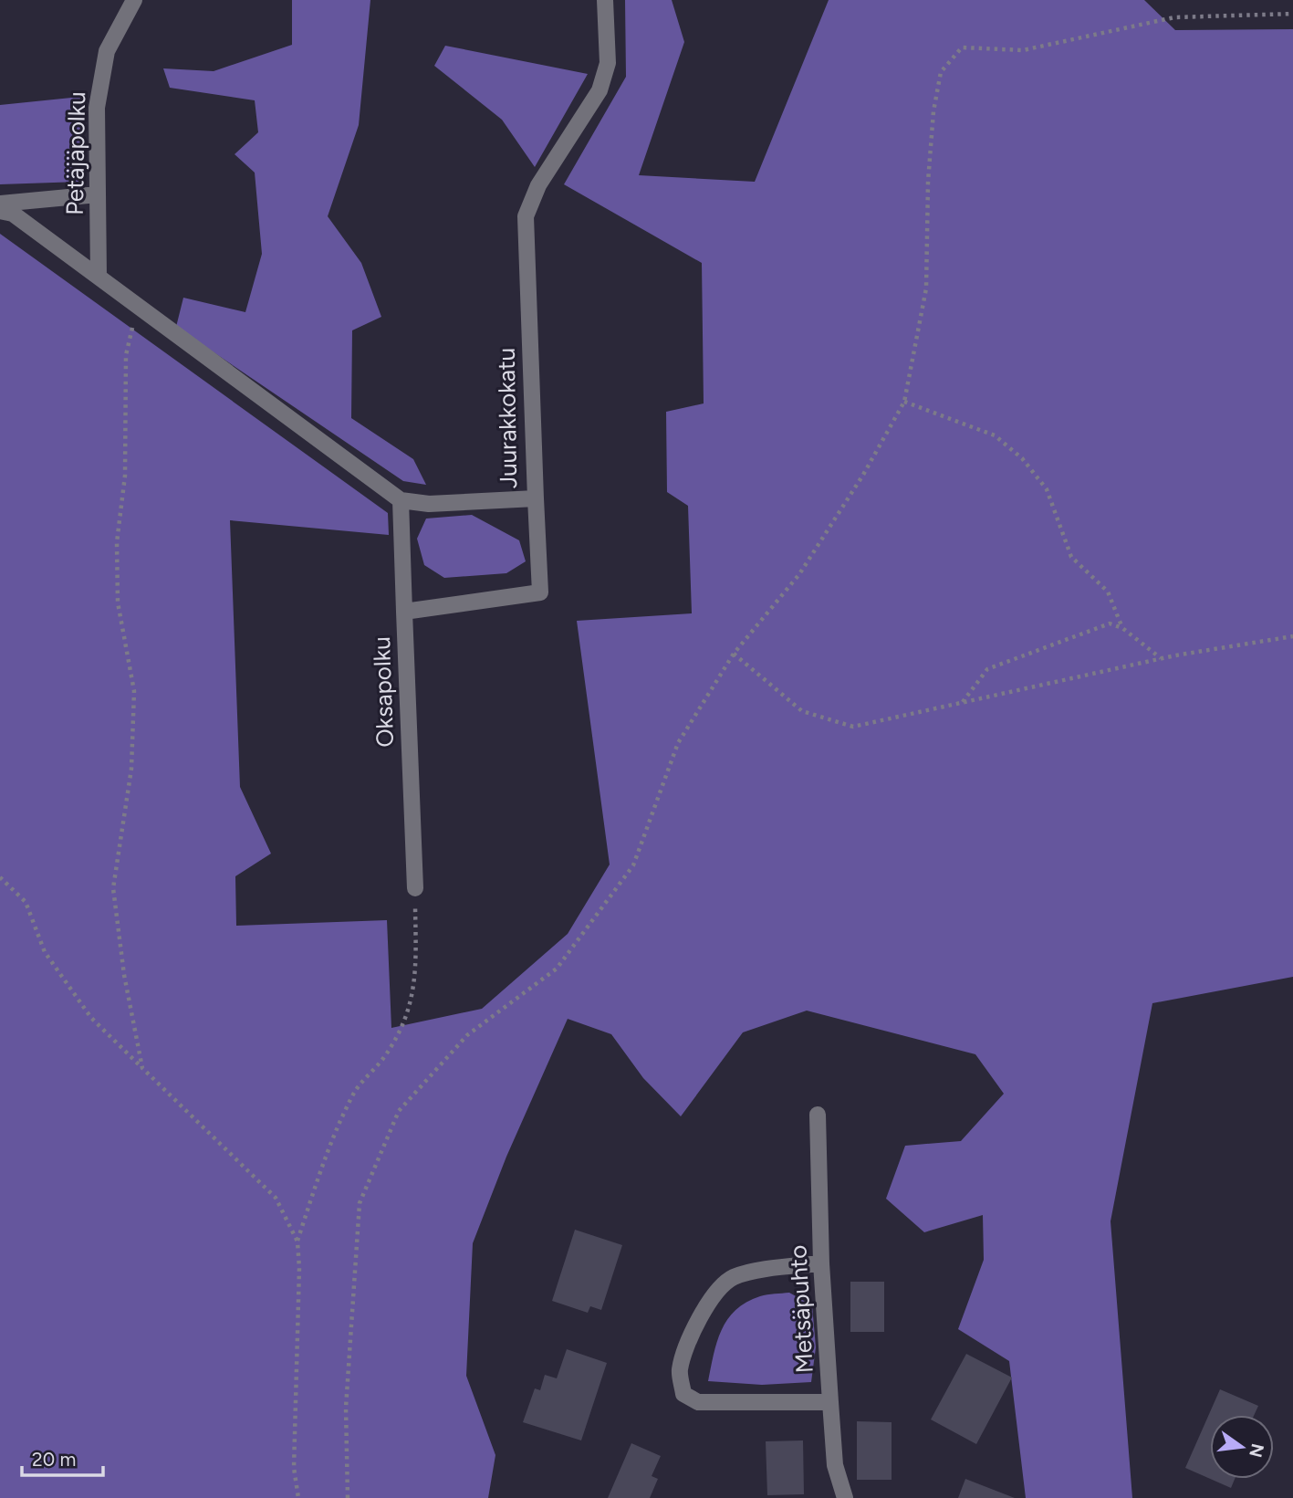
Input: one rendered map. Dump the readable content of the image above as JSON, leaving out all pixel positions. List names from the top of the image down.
{
  "streets": {
    "street": [
      "Petäjäpolku",
      "Juurakkokatu",
      "Oksapolku",
      "Metsäpuhto"
    ]
  },
  "crossings": [
    ["Juurakkokatu", "Oksapolku"]
  ],
  "scale_bar": "20 m",
  "north": "right"
}
